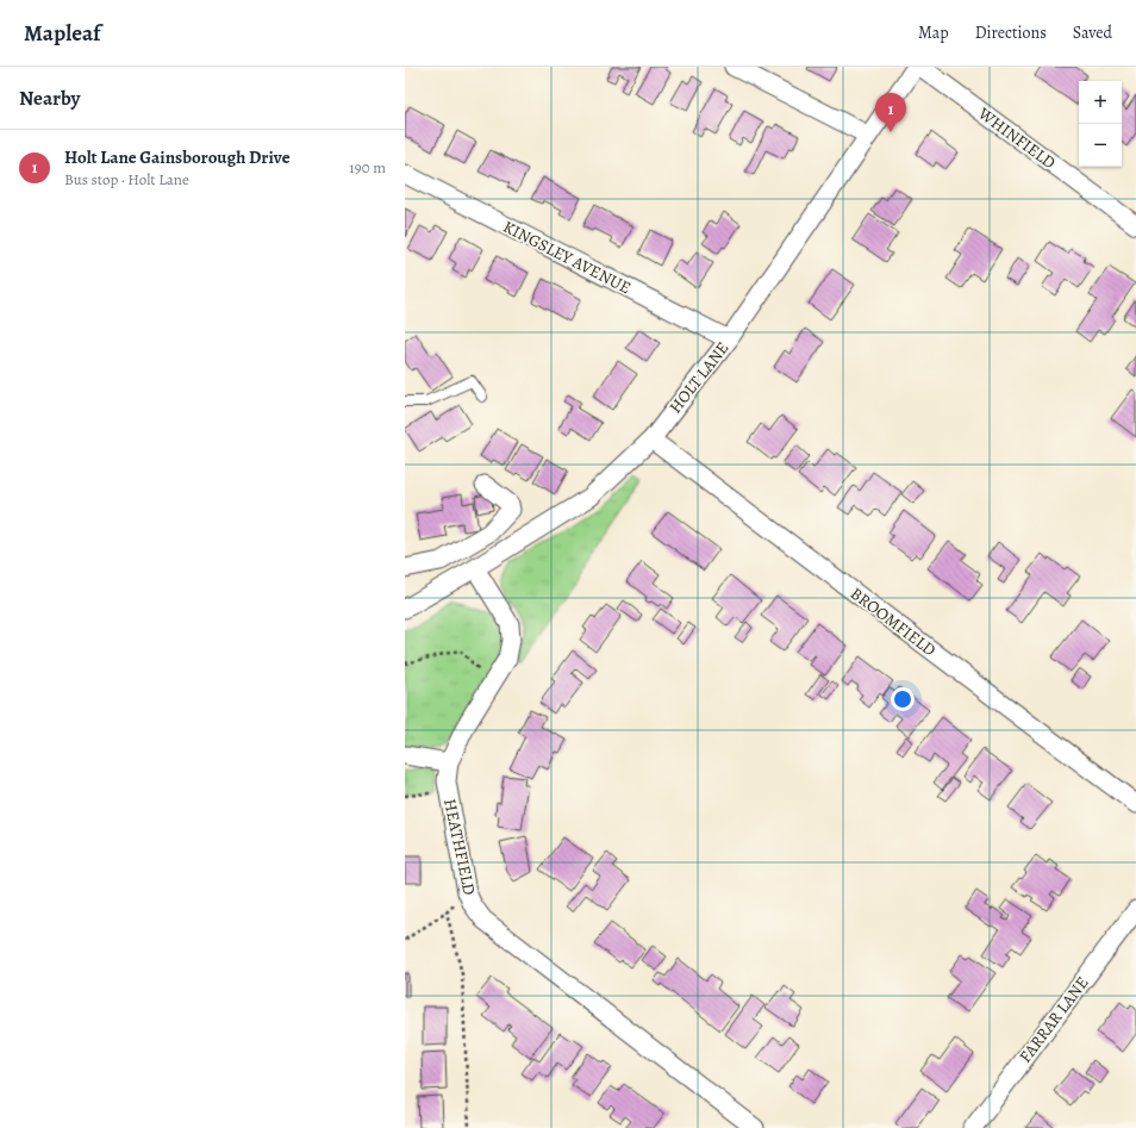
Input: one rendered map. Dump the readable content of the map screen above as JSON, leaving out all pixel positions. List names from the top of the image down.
{
  "streets": {
    "street": [
      "WHINFIELD",
      "KINGSLEY AVENUE",
      "HOLT LANE",
      "BROOMFIELD",
      "HEATHFIELD",
      "FARRAR LANE"
    ]
  },
  "crossings": [
    ["KINGSLEY AVENUE", "HOLT LANE"],
    ["HOLT LANE", "BROOMFIELD"],
    ["HOLT LANE", "HEATHFIELD"]
  ],
  "page": {
    "header": "Mapleaf",
    "nav": ["Map", "Directions", "Saved"],
    "heading": "Nearby",
    "map_buttons": ["+", "−"],
    "pins": "1",
    "list": [
      {
        "mark": "1",
        "name": "Holt Lane Gainsborough Drive",
        "note": "Bus stop · Holt Lane",
        "value": "190 m"
      }
    ]
  }
}
